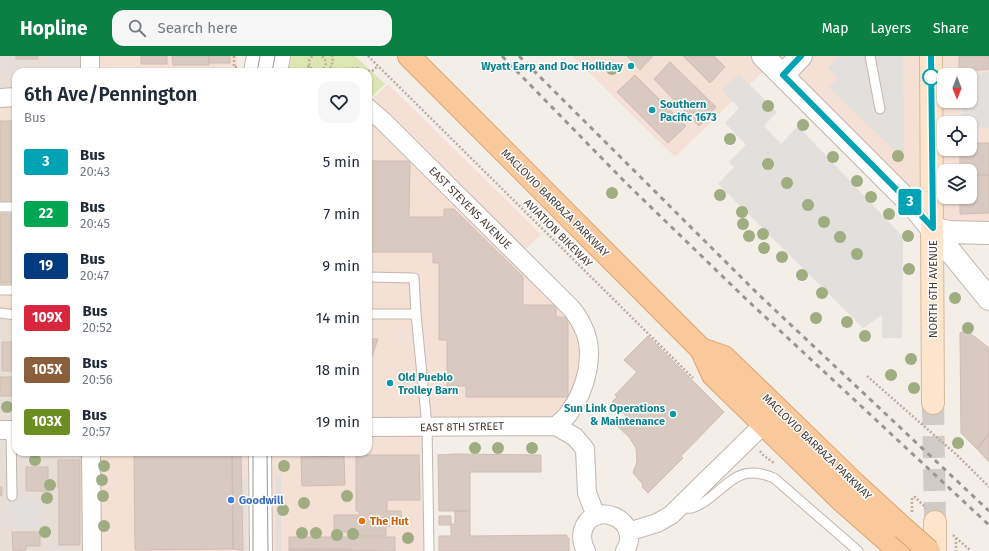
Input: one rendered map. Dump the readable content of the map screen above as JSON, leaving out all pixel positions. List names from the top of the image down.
{
  "streets": {
    "main road": ["MACLOVIO BARRAZA PARKWAY", "NORTH 6TH AVENUE"],
    "street": ["EAST STEVENS AVENUE", "EAST 8TH STREET"],
    "path": ["AVIATION BIKEWAY"]
  },
  "crossings": [
    ["EAST STEVENS AVENUE", "EAST 8TH STREET"]
  ],
  "places": [
    "Wyatt Earp and Doc Holliday",
    "Southern Pacific 1673",
    "Old Pueblo Trolley Barn",
    "Sun Link Operations & Maintenance",
    "Goodwill",
    "The Hut"
  ],
  "lines": ["bus line 3"],
  "north": "bottom",
  "page": {
    "header": "Hopline",
    "search": "Search here",
    "nav": ["Map", "Layers", "Share"],
    "on_map": "3",
    "heading": ["6th Ave/Pennington", "Bus"],
    "list": [
      {
        "mark": "3",
        "name": "Bus",
        "note": "20:43",
        "value": "5 min"
      },
      {
        "mark": "22",
        "name": "Bus",
        "note": "20:45",
        "value": "7 min"
      },
      {
        "mark": "19",
        "name": "Bus",
        "note": "20:47",
        "value": "9 min"
      },
      {
        "mark": "109X",
        "name": "Bus",
        "note": "20:52",
        "value": "14 min"
      },
      {
        "mark": "105X",
        "name": "Bus",
        "note": "20:56",
        "value": "18 min"
      },
      {
        "mark": "103X",
        "name": "Bus",
        "note": "20:57",
        "value": "19 min"
      }
    ]
  }
}
